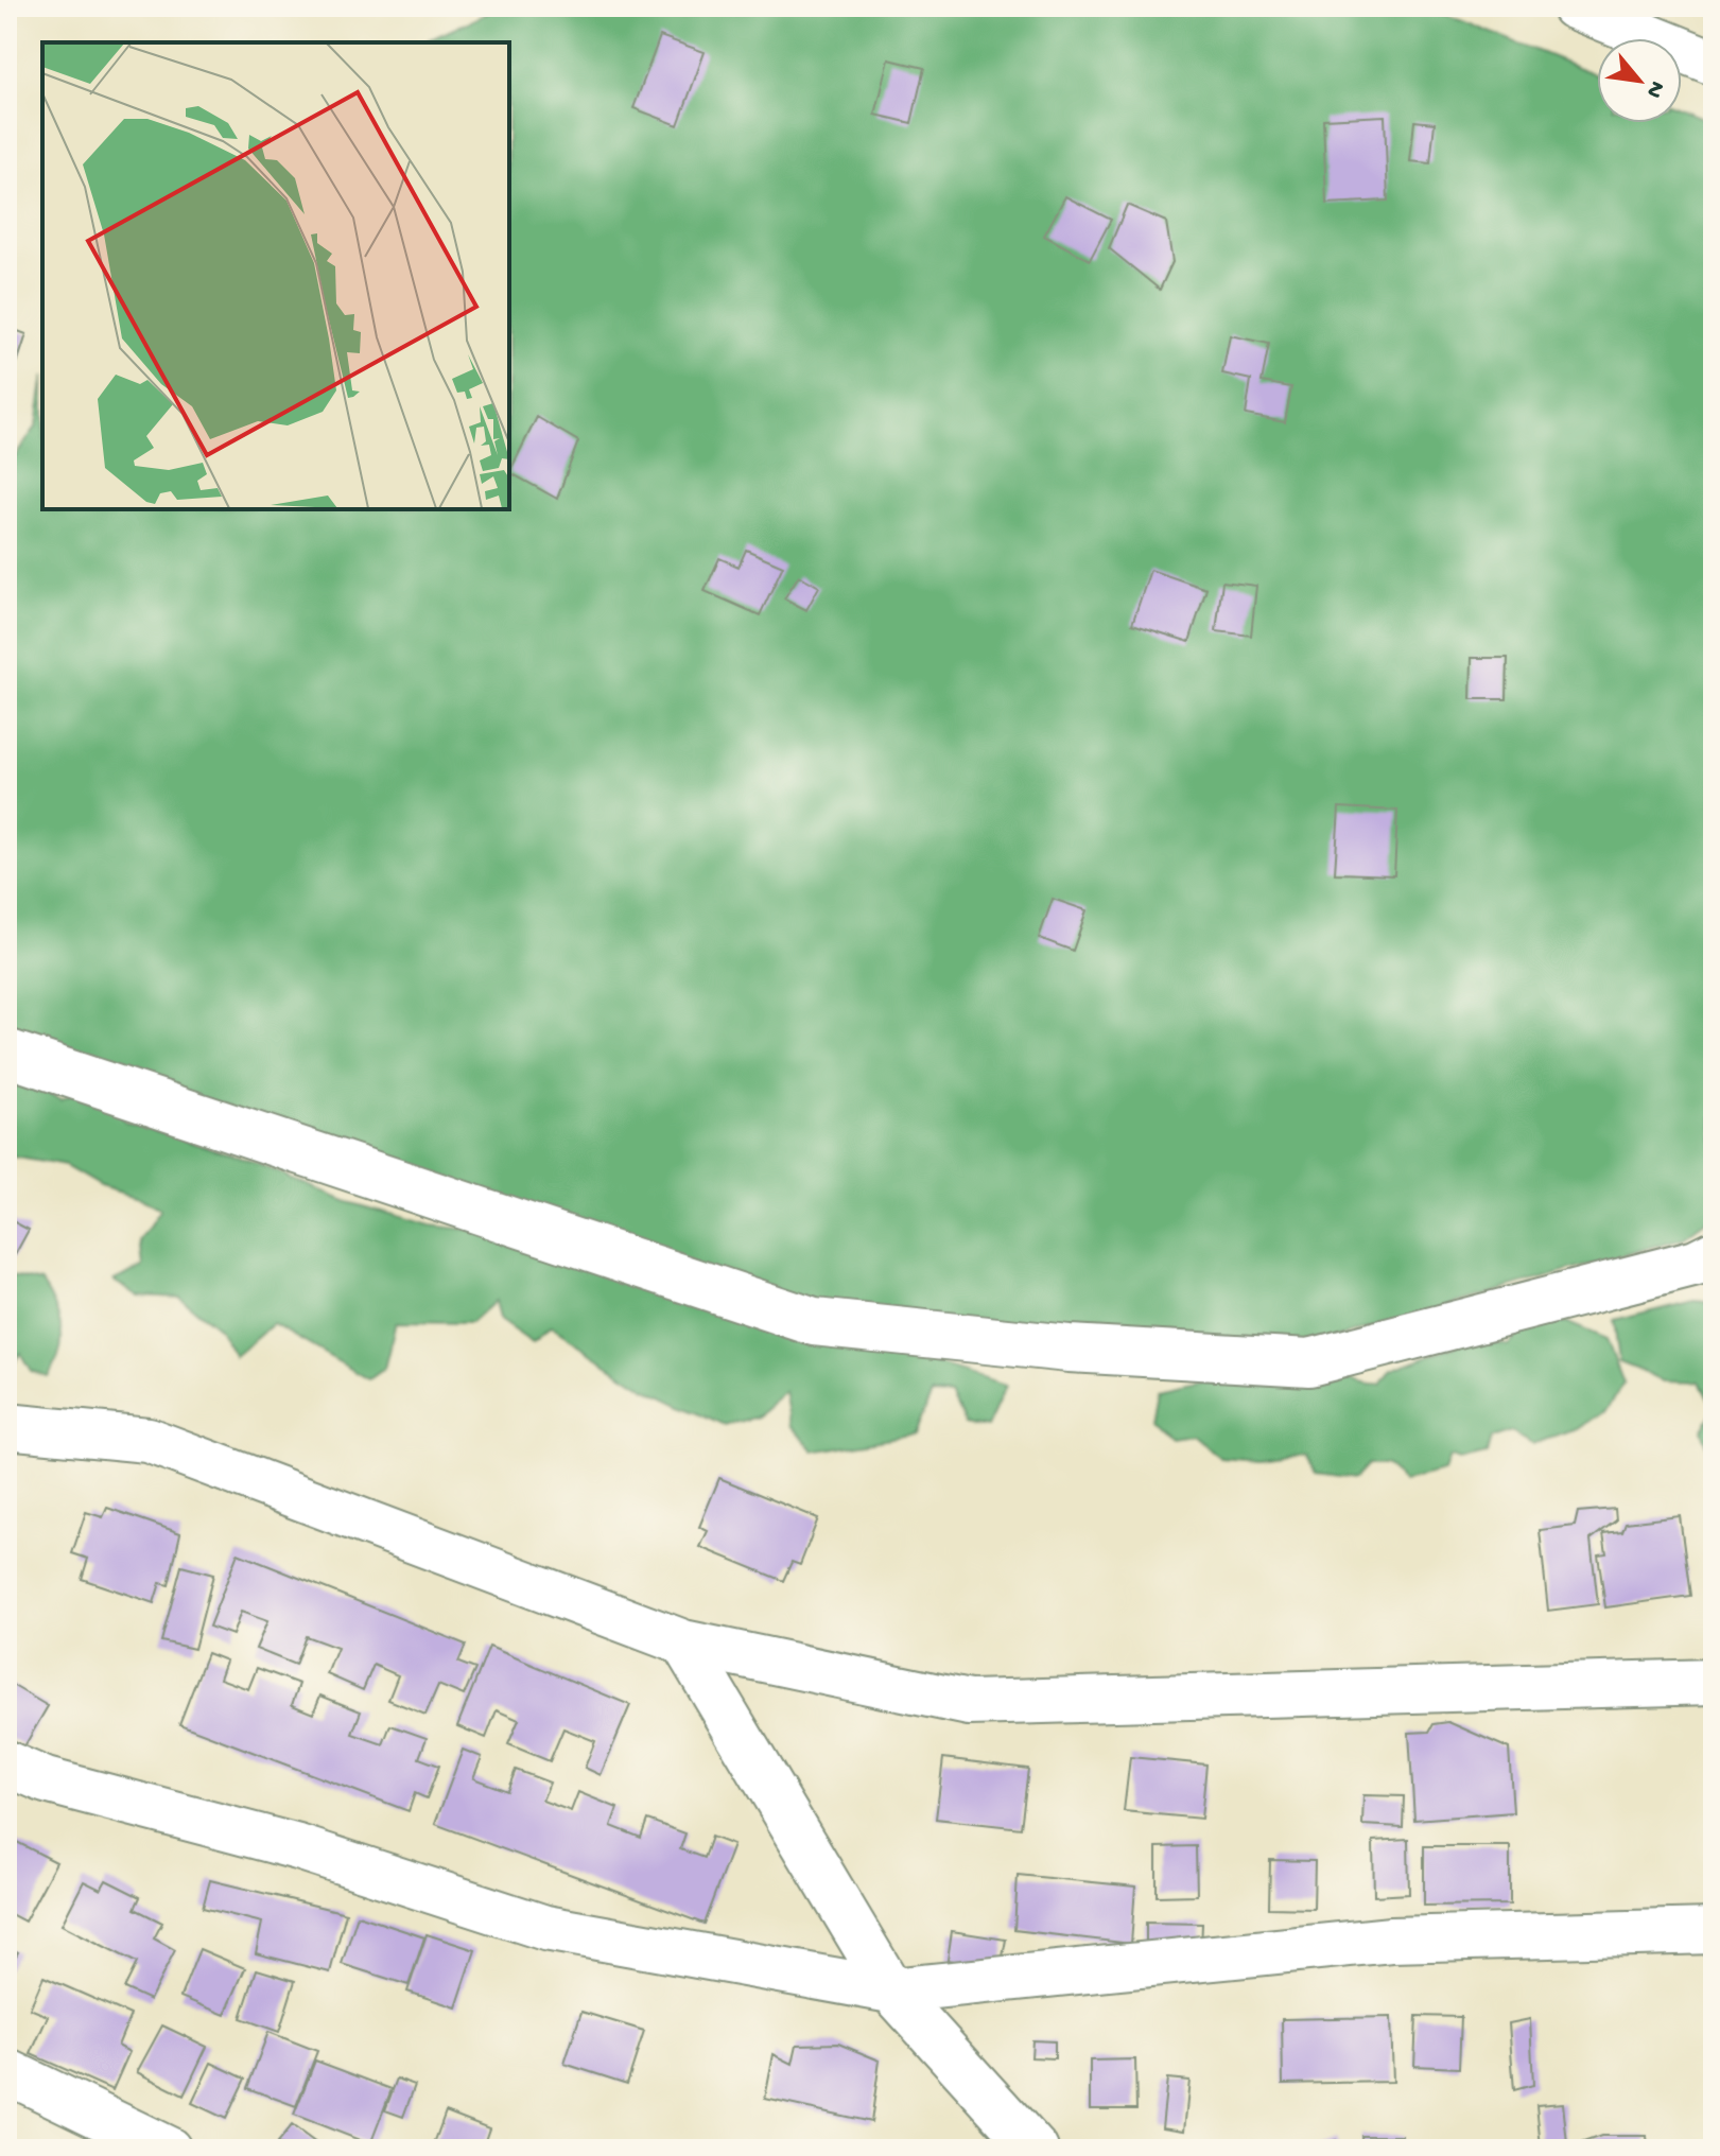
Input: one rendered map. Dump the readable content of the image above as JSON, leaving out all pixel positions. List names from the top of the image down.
{
  "north": "bottom right"
}
